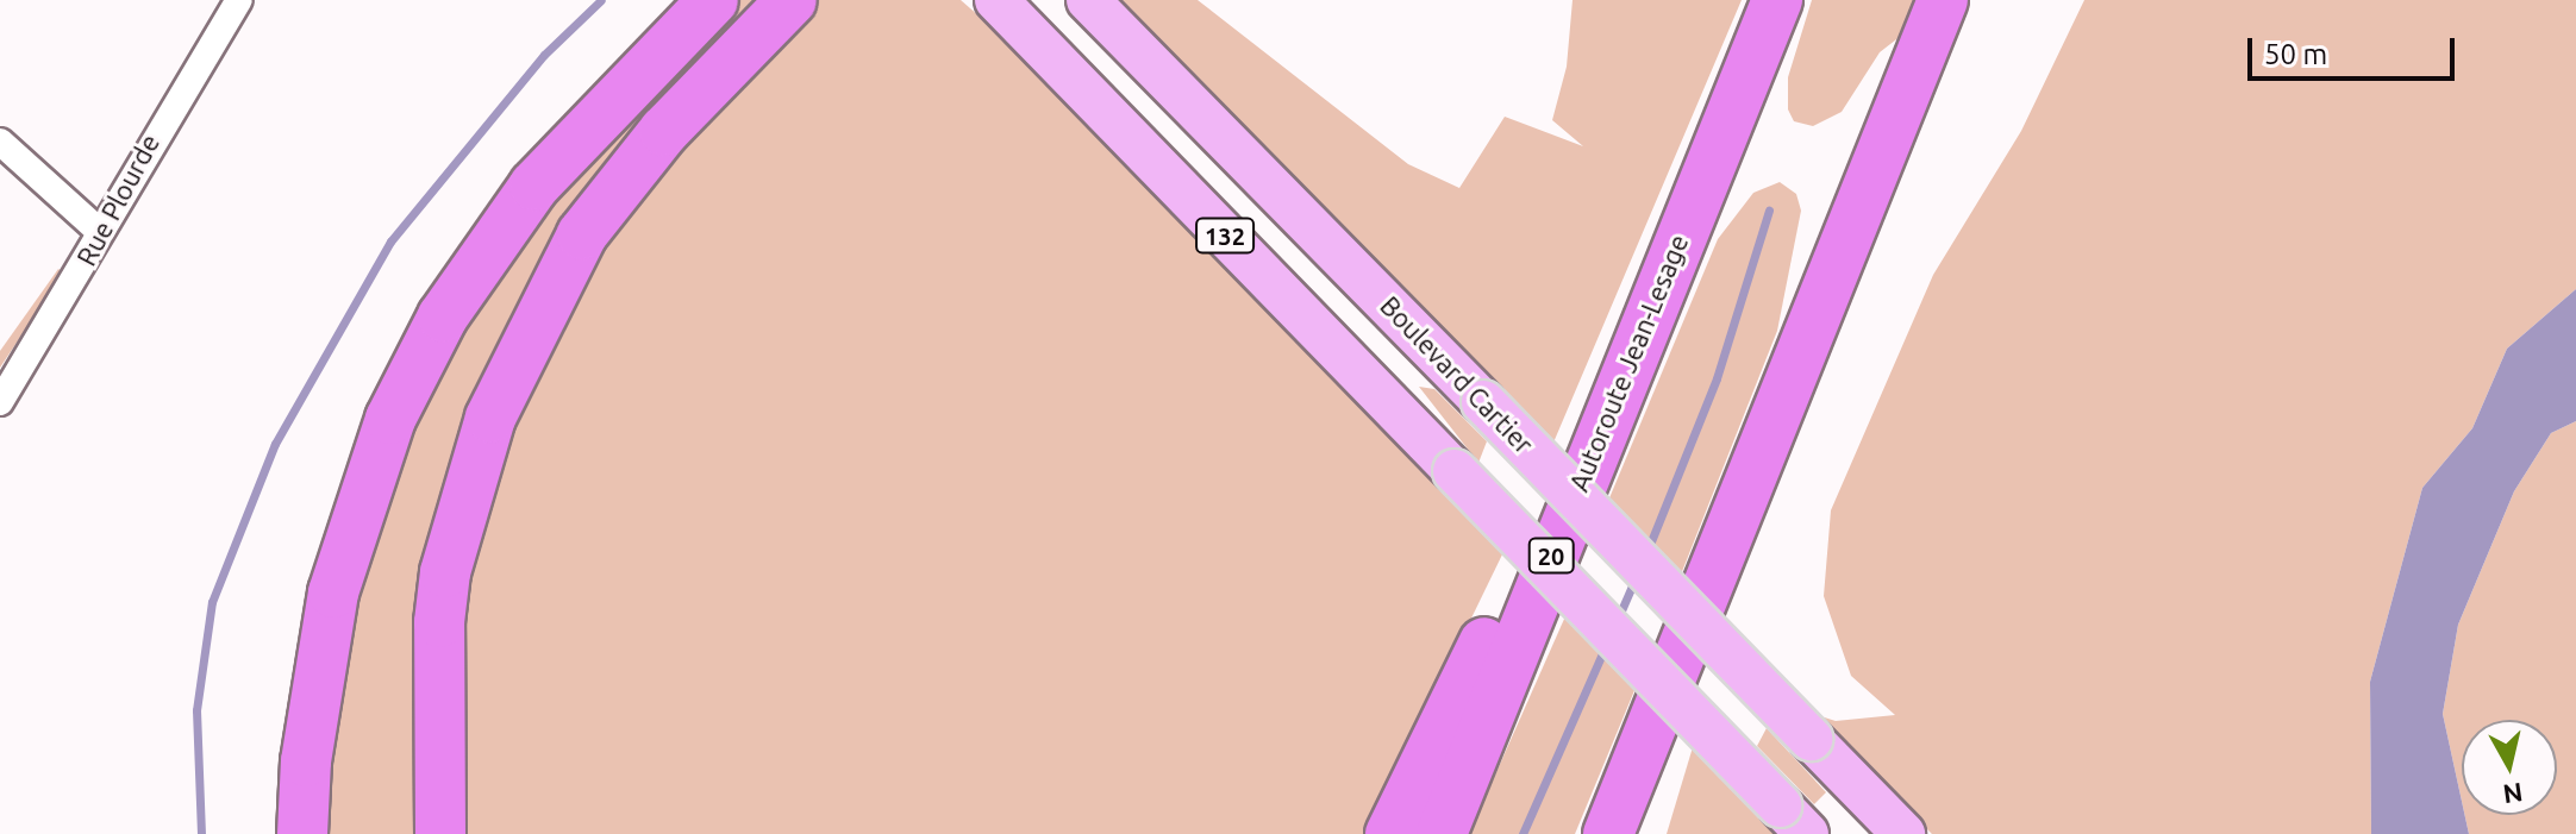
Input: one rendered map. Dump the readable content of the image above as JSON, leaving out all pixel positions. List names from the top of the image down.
{
  "streets": {
    "highway": ["Autoroute Jean-Lesage", "20"],
    "main road": ["132", "Boulevard Cartier"],
    "street": ["Rue Plourde"]
  },
  "scale_bar": "50 m",
  "north": "bottom"
}
